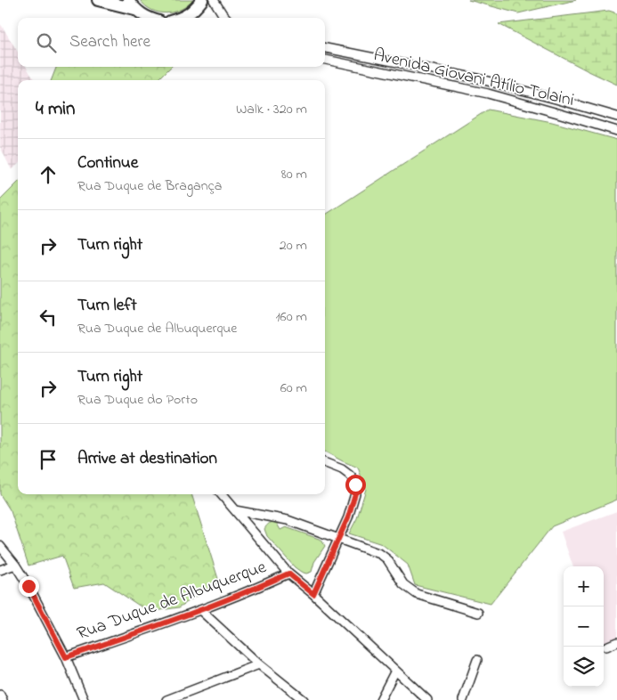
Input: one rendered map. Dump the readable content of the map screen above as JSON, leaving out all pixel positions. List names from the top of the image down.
{
  "streets": {
    "street": ["Avenida Giovani Atílio Tolaini", "Rua Duque de Albuquerque"]
  },
  "page": {
    "search": "Search here",
    "heading": ["4 min", "Walk · 320 m"],
    "list": [
      ["Continue", "Rua Duque de Bragança", "80 m"],
      ["Turn right", "20 m"],
      ["Turn left", "Rua Duque de Albuquerque", "160 m"],
      ["Turn right", "Rua Duque do Porto", "60 m"],
      "Arrive at destination"
    ],
    "map_buttons": ["+", "−"]
  }
}
